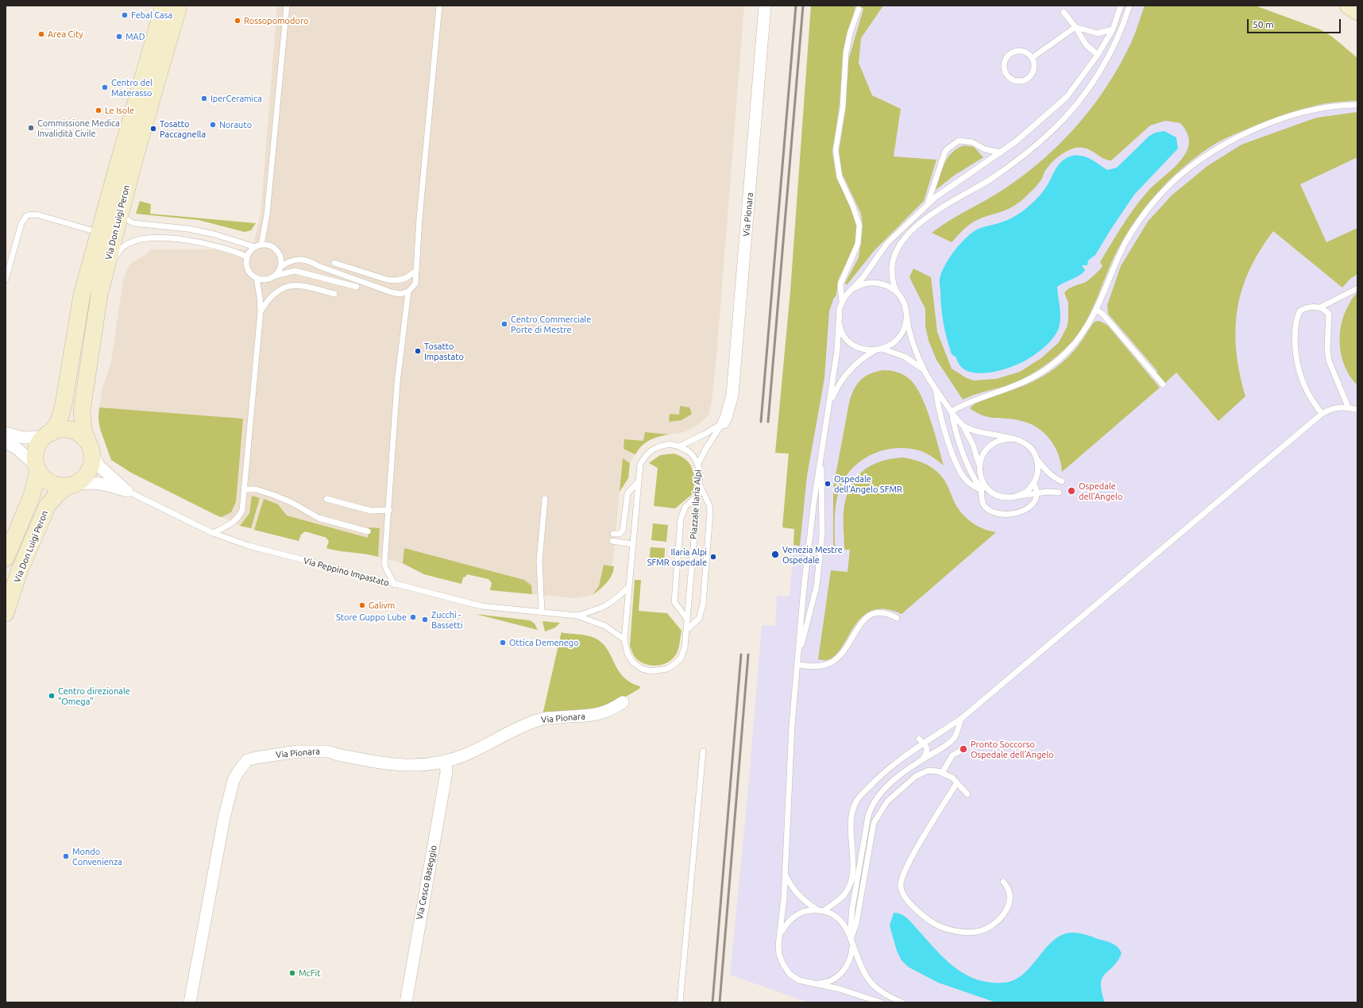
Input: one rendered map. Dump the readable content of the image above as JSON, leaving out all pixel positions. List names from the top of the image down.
{
  "streets": {
    "street": [
      "Via Pionara",
      "Via Don Luigi Peron",
      "Via Peppino Impastato",
      "Via Cesco Baseggio"
    ],
    "lane": ["Piazzale Ilaria Alpi"]
  },
  "crossings": [
    ["Via Pionara", "Piazzale Ilaria Alpi"],
    ["Via Pionara", "Via Cesco Baseggio"],
    ["Via Don Luigi Peron", "Via Peppino Impastato"],
    ["Piazzale Ilaria Alpi", "Via Peppino Impastato"]
  ],
  "places": [
    "Febal Casa",
    "Rossopomodoro",
    "Area City",
    "MAD",
    "Centro del Materasso",
    "IperCeramica",
    "Le Isole",
    "Norauto",
    "Commissione Medica Invalidità Civile",
    "Tosatto Paccagnella",
    "Centro Commerciale Porte di Mestre",
    "Tosatto Impastato",
    "Ospedale dell'Angelo SFMR",
    "Ospedale dell'Angelo",
    "Venezia Mestre Ospedale",
    "Ilaria Alpi SFMR ospedale",
    "Galivm",
    "Store Guppo Lube",
    "Zucchi - Bassetti",
    "Ottica Demenego",
    "Centro direzionale \"Omega\"",
    "Pronto Soccorso Ospedale dell'Angelo",
    "Mondo Convenienza",
    "McFit"
  ],
  "scale_bar": "50 m"
}
